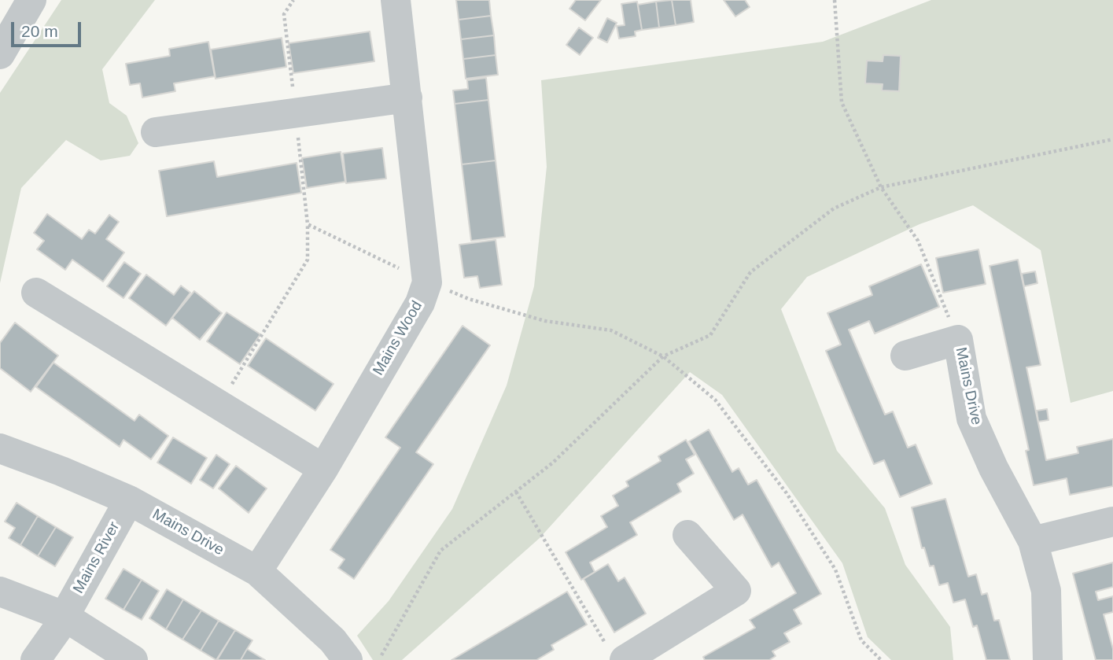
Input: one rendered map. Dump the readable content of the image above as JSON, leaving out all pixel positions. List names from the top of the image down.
{
  "streets": {
    "street": ["Mains Wood", "Mains Drive", "Mains River"]
  },
  "crossings": [
    ["Mains Wood", "Mains Drive"],
    ["Mains Drive", "Mains River"]
  ],
  "scale_bar": "20 m"
}
